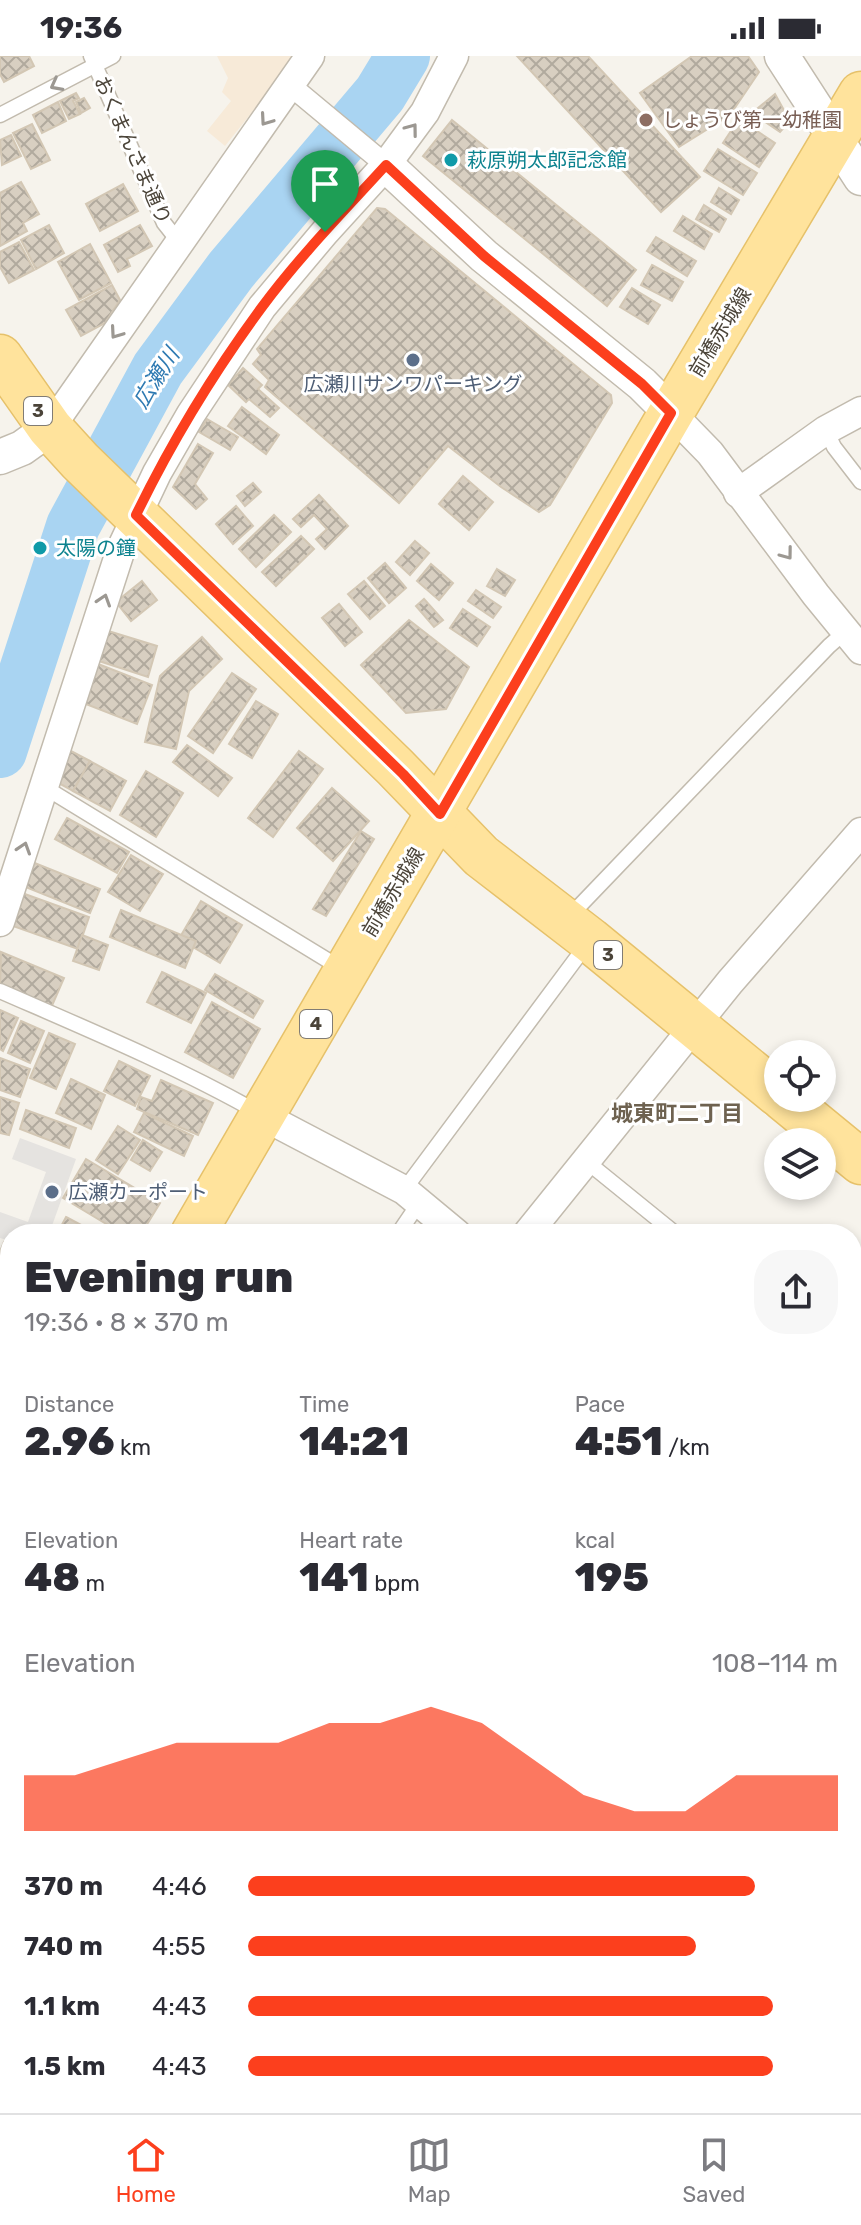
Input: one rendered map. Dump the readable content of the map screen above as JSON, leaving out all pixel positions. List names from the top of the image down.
{
  "streets": {
    "main road": ["前橋赤城線", "3", "4"],
    "lane": ["おくまんさま通り"]
  },
  "crossings": [
    ["前橋赤城線", "3"]
  ],
  "districts": ["城東町二丁目"],
  "water": ["広瀬川"],
  "places": [
    "しょうび第一幼稚園",
    "萩原朔太郎記念館",
    "広瀬川サンワパーキング",
    "太陽の鐘",
    "広瀬カーポート"
  ],
  "page": {
    "status": "19:36",
    "heading": ["Evening run", "19:36 · 8 × 370 m"],
    "stats": [
      ["Distance", "2.96 km"],
      ["Time", "14:21"],
      ["Pace", "4:51 /km"],
      ["Elevation", "48 m"],
      ["Heart rate", "141 bpm"],
      ["kcal", "195"]
    ],
    "chart": ["Elevation", "108–114 m"],
    "list": [
      {
        "name": "370 m",
        "note": "4:46"
      },
      {
        "name": "740 m",
        "note": "4:55"
      },
      {
        "name": "1.1 km",
        "note": "4:43"
      },
      {
        "name": "1.5 km",
        "note": "4:43"
      }
    ],
    "tabs": ["Home", "Map", "Saved"]
  }
}
